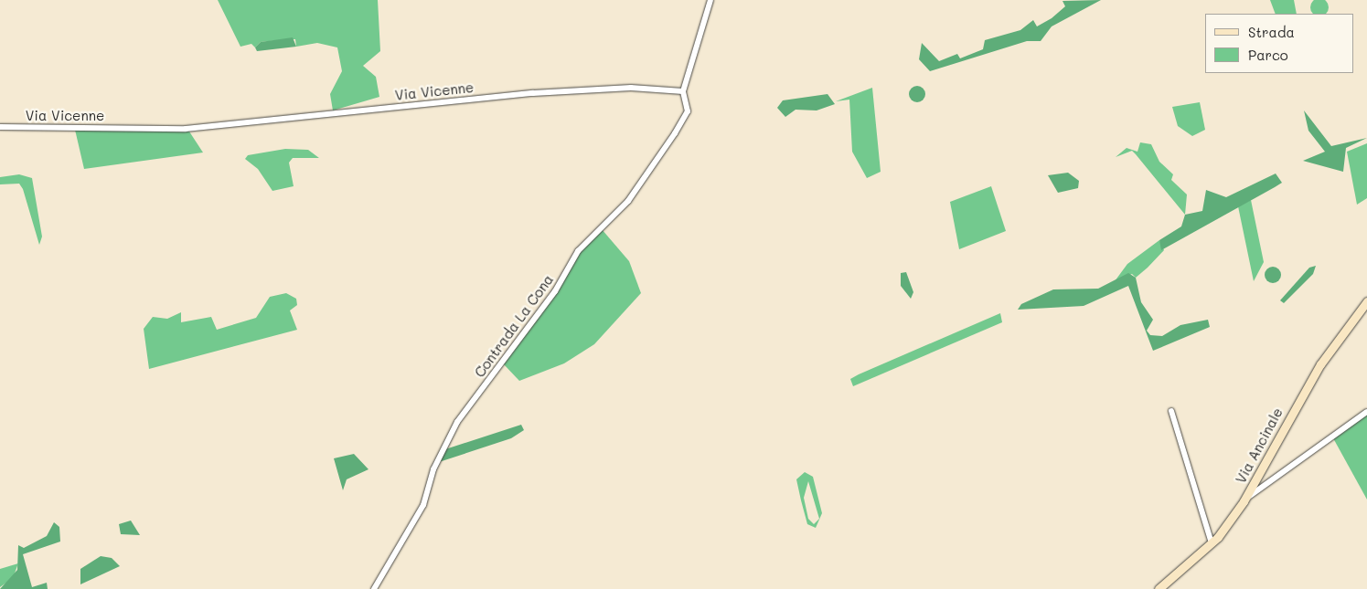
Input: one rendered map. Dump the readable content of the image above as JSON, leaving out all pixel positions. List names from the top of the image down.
{
  "streets": {
    "main road": ["Via Ancinale"],
    "street": ["Via Vicenne", "Contrada La Cona"]
  },
  "crossings": [
    ["Via Vicenne", "Contrada La Cona"]
  ],
  "legend": ["Strada", "Parco"]
}
